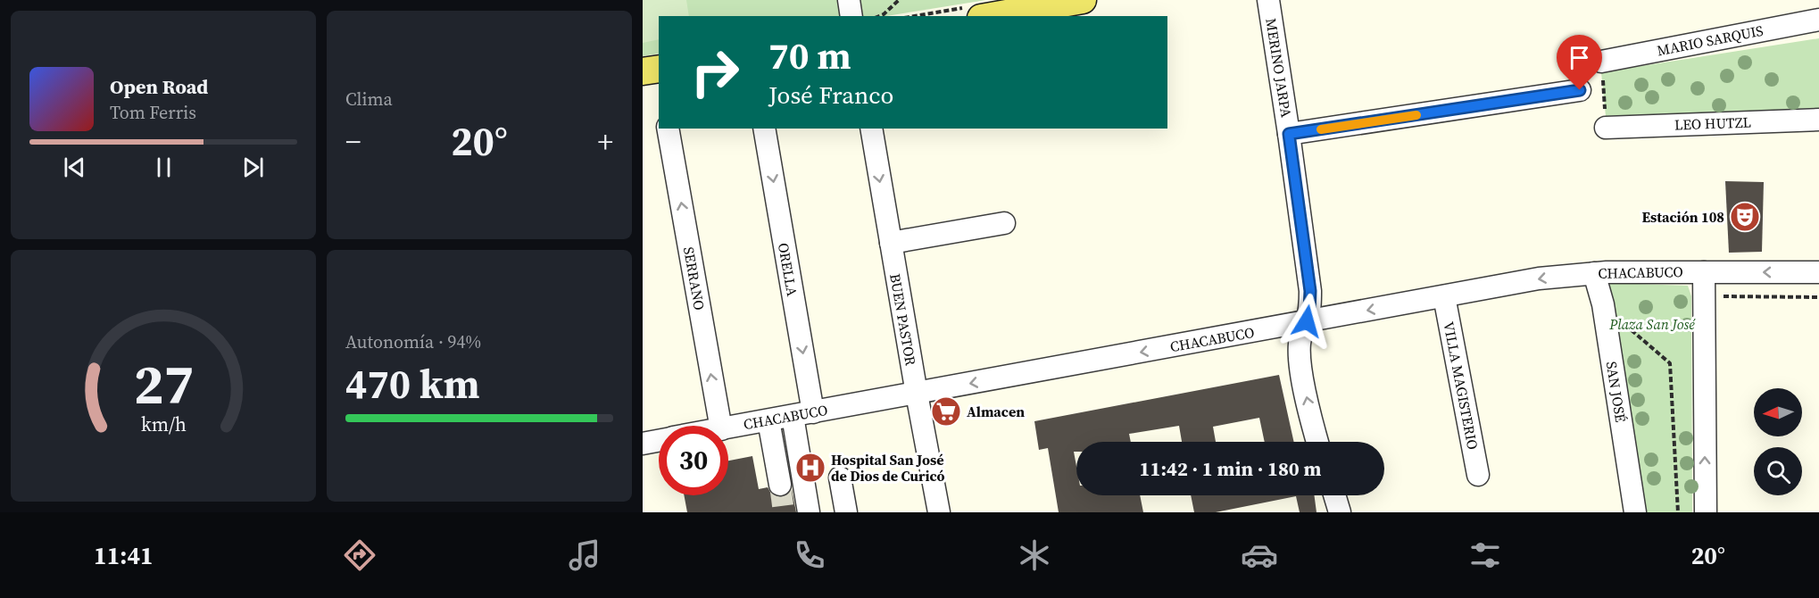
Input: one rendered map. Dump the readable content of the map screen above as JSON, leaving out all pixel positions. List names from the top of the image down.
{
  "streets": {
    "street": [
      "MARIO SARQUIS",
      "MERINO JARPA",
      "LEO HUTZL",
      "ORELLA",
      "CHACABUCO",
      "SERRANO",
      "BUEN PASTOR",
      "VILLA MAGISTERIO",
      "SAN JOSÉ"
    ]
  },
  "crossings": [
    ["MERINO JARPA", "CHACABUCO"],
    ["ORELLA", "CHACABUCO"],
    ["CHACABUCO", "BUEN PASTOR"],
    ["CHACABUCO", "VILLA MAGISTERIO"],
    ["CHACABUCO", "SAN JOSÉ"]
  ],
  "one_way": ["ORELLA", "SERRANO"],
  "parks": ["Plaza San José"],
  "places": {
    "theatre": ["Estación 108"],
    "supermarket": ["Almacen"],
    "hospital": ["Hospital San José de Dios de Curicó"]
  },
  "north": "left",
  "page": {
    "tile": [
      "Clima",
      ["Autonomía · 94%", "470 km"]
    ],
    "turn": ["70 m", "José Franco"],
    "song": ["Open Road", "Tom Ferris"],
    "heat": ["−", "20°", "+"],
    "limit": "30",
    "trip": "11:42 · 1 min · 180 m",
    "tabs": ["11:41", "20°"],
    "gauge": ["27", "km/h"]
  }
}
